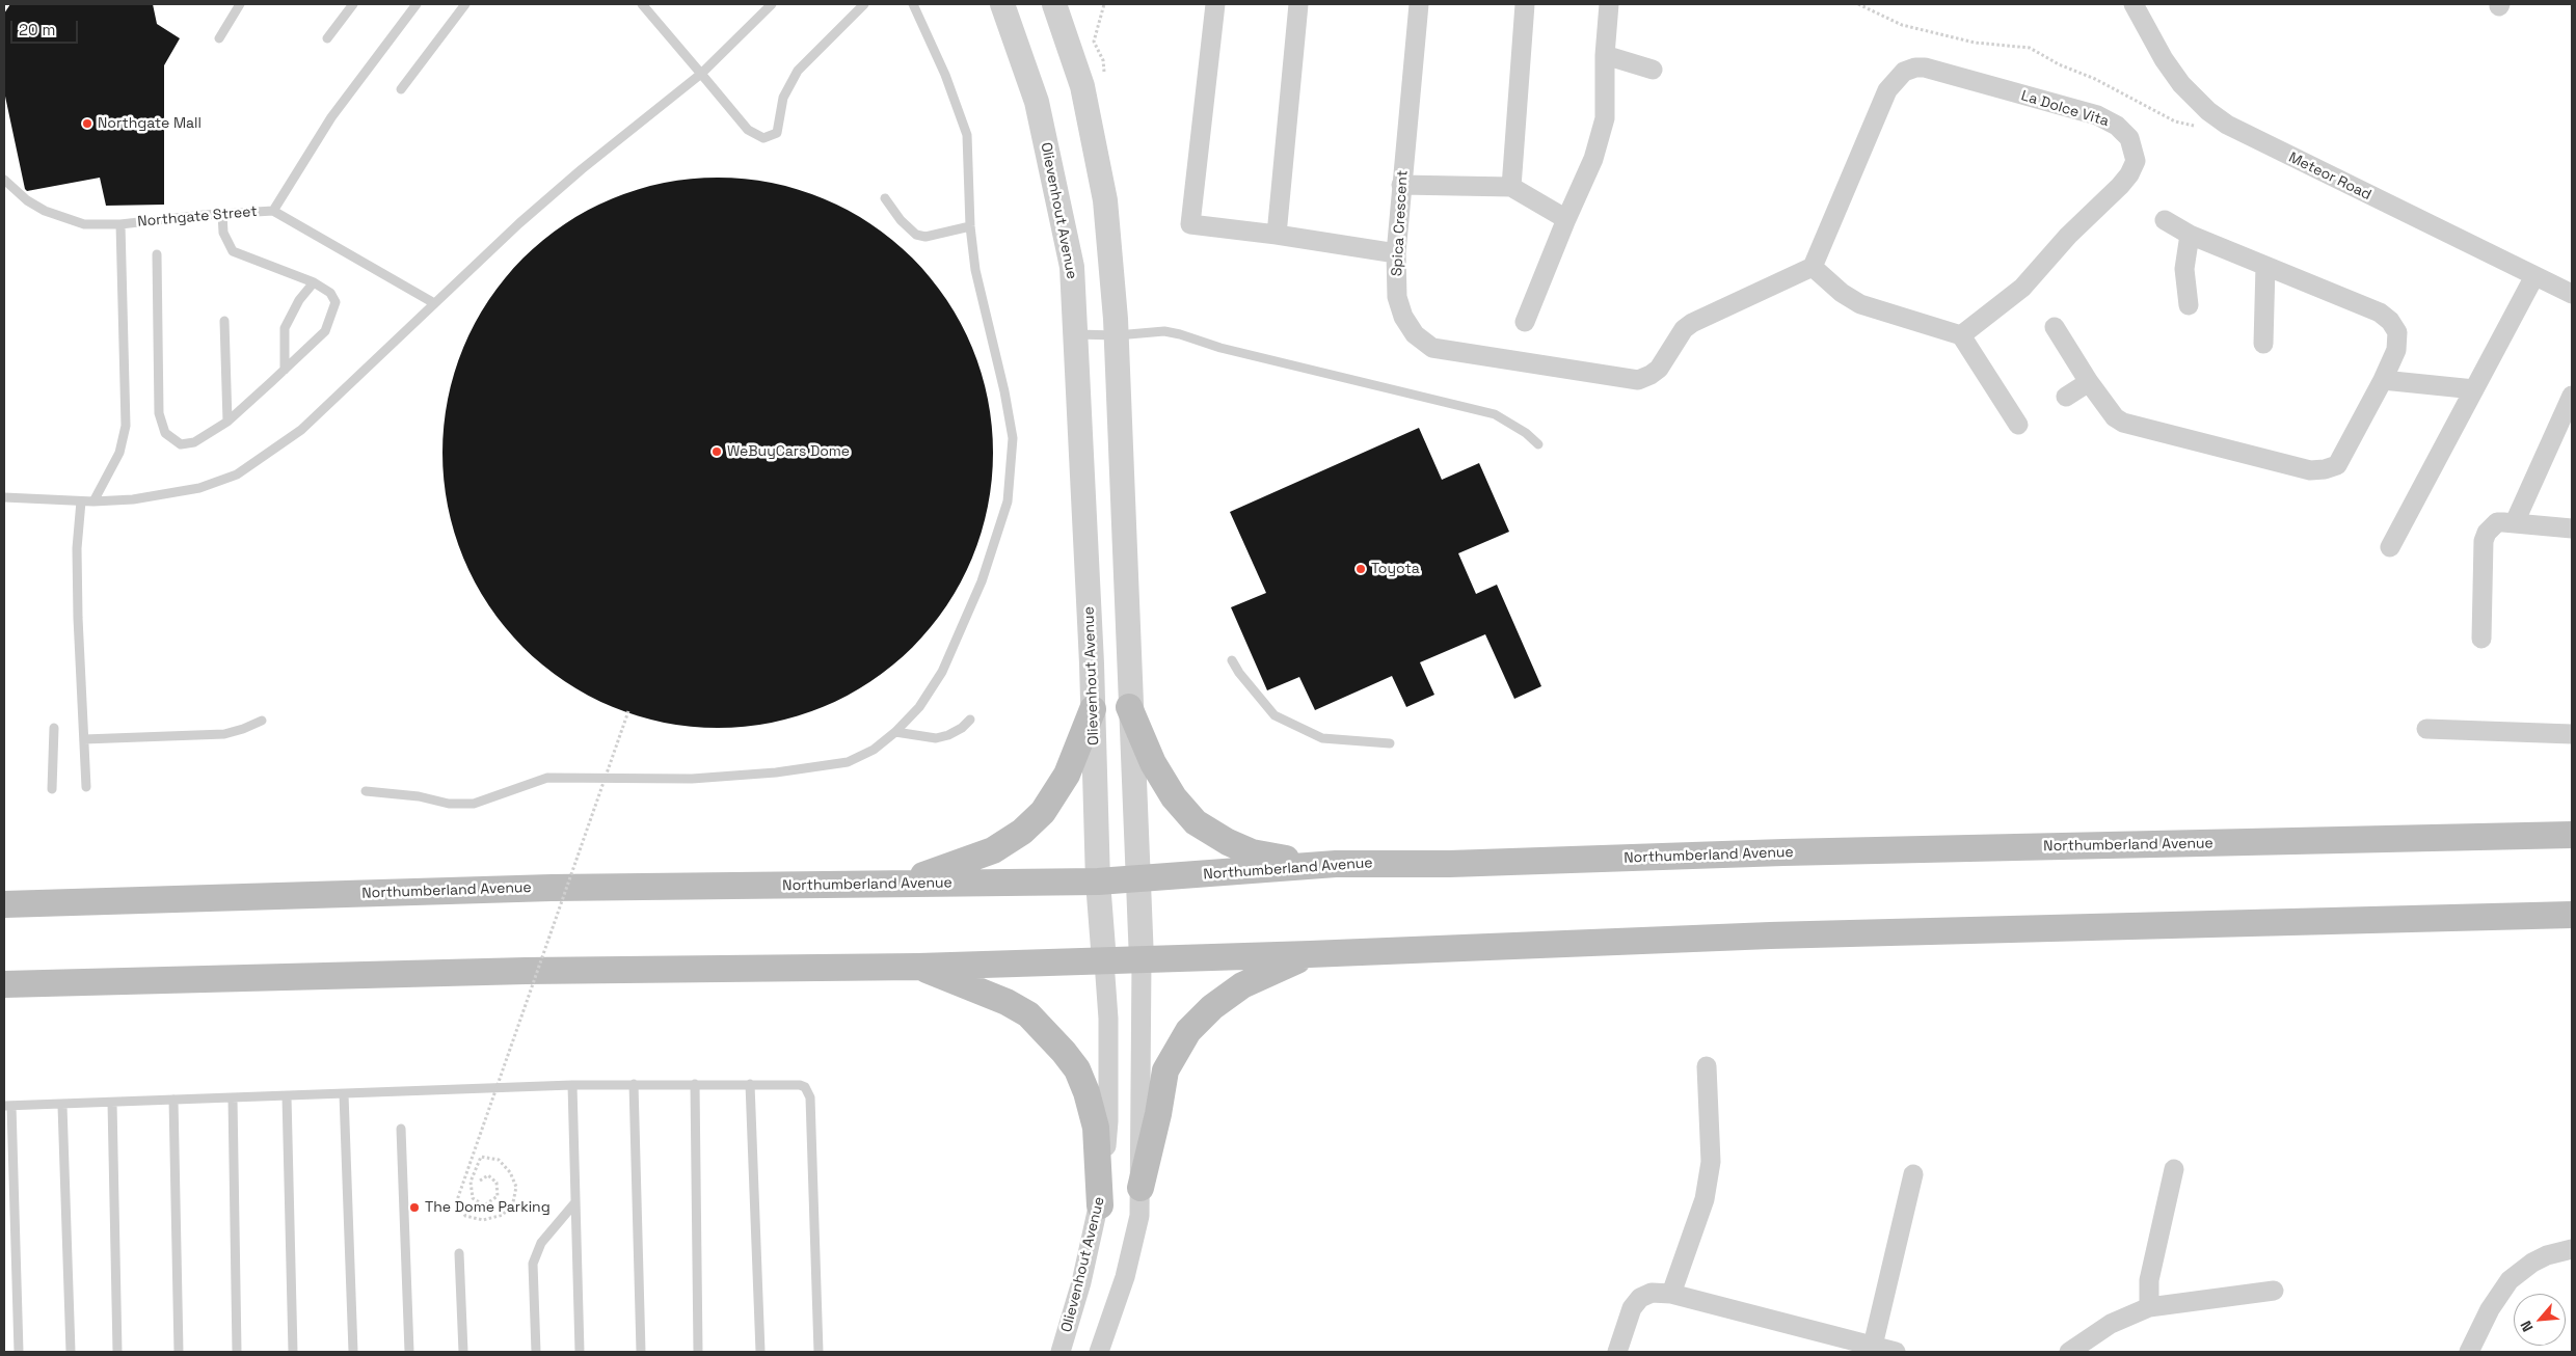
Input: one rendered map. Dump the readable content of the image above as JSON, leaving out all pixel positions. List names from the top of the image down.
{
  "streets": {
    "main road": ["Northumberland Avenue"],
    "street": [
      "La Dolce Vita",
      "Meteor Road",
      "Olievenhout Avenue",
      "Spica Crescent"
    ],
    "lane": ["Northgate Street"]
  },
  "crossings": [
    ["La Dolce Vita", "Spica Crescent"],
    ["Olievenhout Avenue", "Northumberland Avenue"]
  ],
  "places": [
    "Northgate Mall",
    "WeBuyCars Dome",
    "Toyota",
    "The Dome Parking"
  ],
  "scale_bar": "20 m",
  "north": "bottom left"
}
